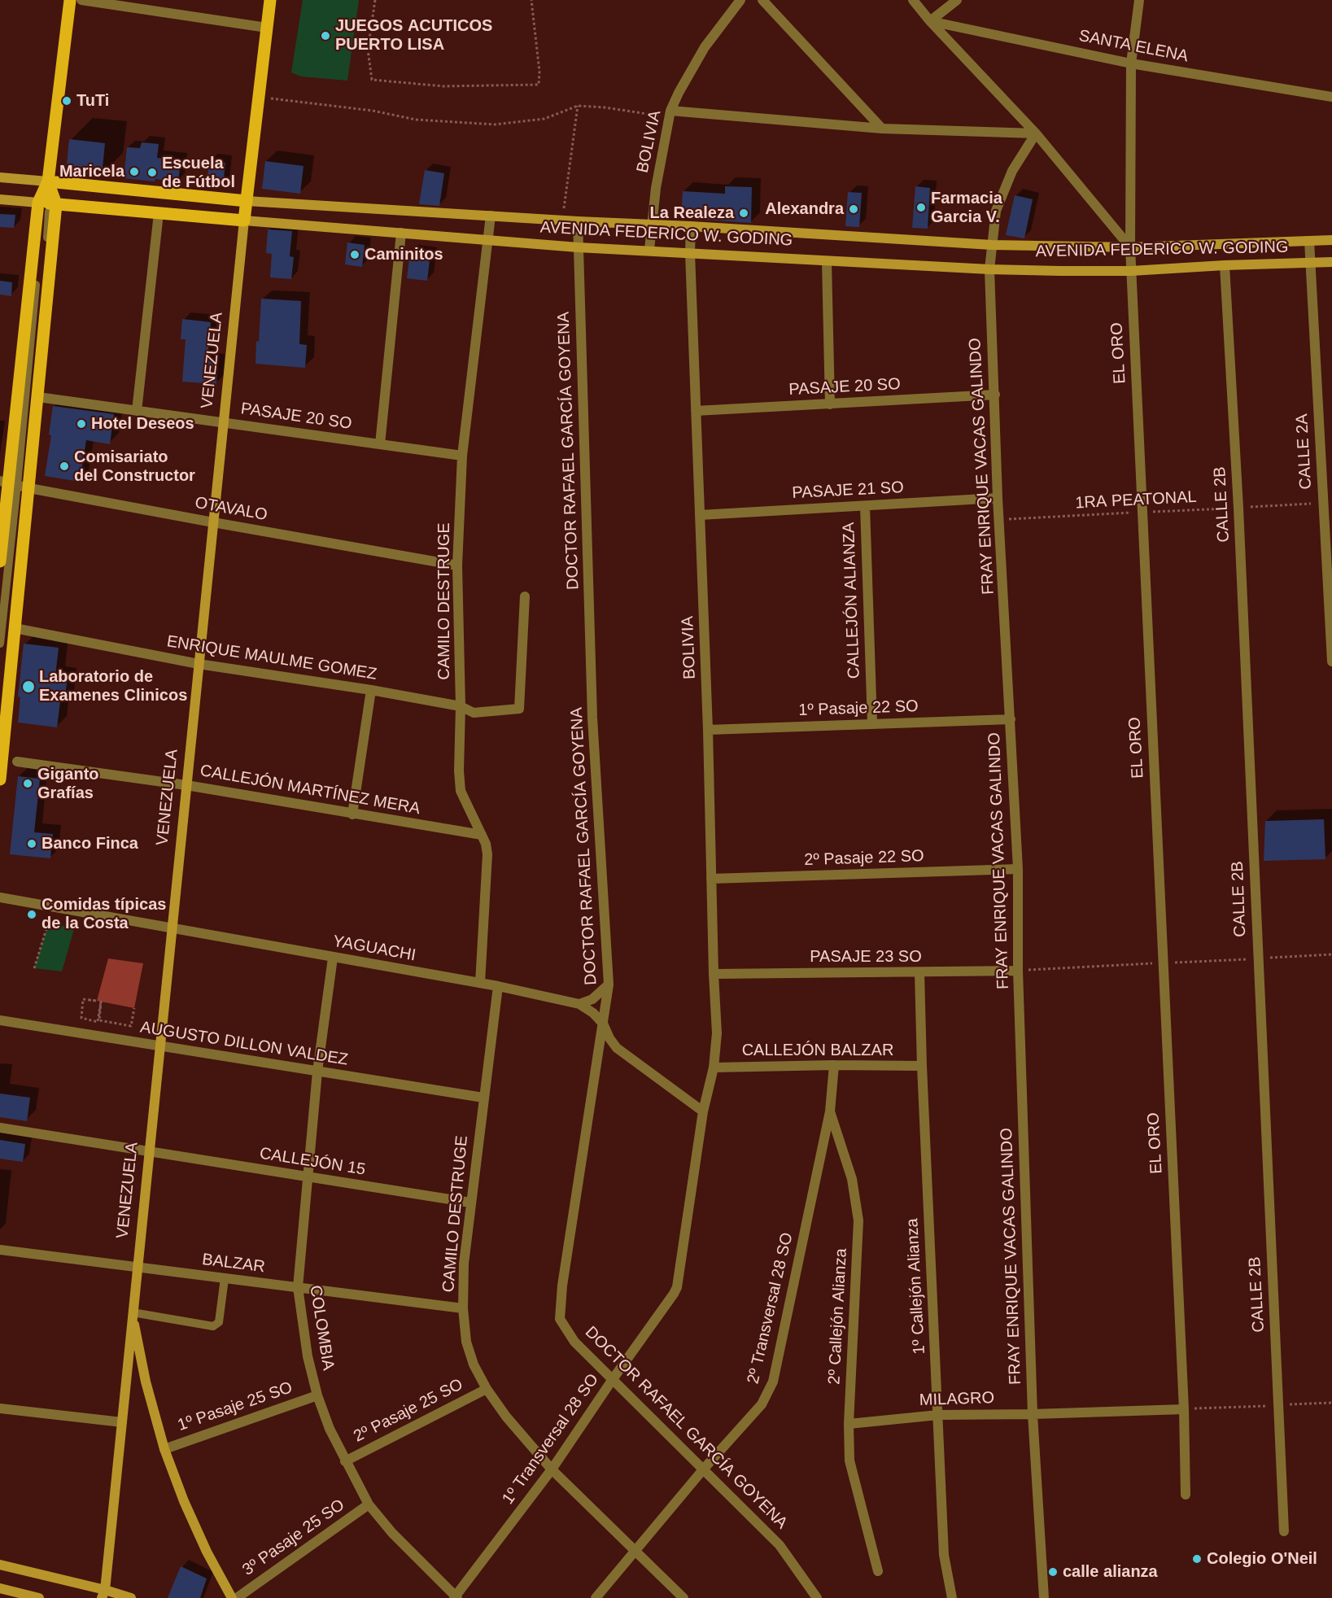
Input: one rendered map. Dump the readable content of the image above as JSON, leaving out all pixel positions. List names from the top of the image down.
{
  "streets": {
    "main road": ["AVENIDA FEDERICO W. GODING", "VENEZUELA"],
    "street": [
      "SANTA ELENA",
      "BOLIVIA",
      "EL ORO",
      "PASAJE 20 SO",
      "DOCTOR RAFAEL GARCÍA GOYENA",
      "CALLE 2A",
      "FRAY ENRIQUE VACAS GALINDO",
      "PASAJE 21 SO",
      "CALLE 2B",
      "OTAVALO",
      "CALLEJÓN ALIANZA",
      "CAMILO DESTRUGE",
      "ENRIQUE MAULME GOMEZ",
      "1º Pasaje 22 SO",
      "CALLEJÓN MARTÍNEZ MERA",
      "2º Pasaje 22 SO",
      "YAGUACHI",
      "PASAJE 23 SO",
      "AUGUSTO DILLON VALDEZ",
      "CALLEJÓN BALZAR",
      "CALLEJÓN 15",
      "BALZAR",
      "1º Callejón Alianza",
      "2º Transversal 28 SO",
      "2º Callejón Alianza",
      "COLOMBIA",
      "MILAGRO",
      "1º Pasaje 25 SO",
      "2º Pasaje 25 SO",
      "1º Transversal 28 SO",
      "3º Pasaje 25 SO"
    ],
    "path": ["1RA PEATONAL"]
  },
  "crossings": [
    ["SANTA ELENA", "EL ORO"],
    ["BOLIVIA", "AVENIDA FEDERICO W. GODING"],
    ["BOLIVIA", "PASAJE 20 SO"],
    ["BOLIVIA", "PASAJE 21 SO"],
    ["BOLIVIA", "1º Pasaje 22 SO"],
    ["BOLIVIA", "2º Pasaje 22 SO"],
    ["BOLIVIA", "PASAJE 23 SO"],
    ["BOLIVIA", "CALLEJÓN BALZAR"],
    ["BOLIVIA", "1º Transversal 28 SO"],
    ["AVENIDA FEDERICO W. GODING", "EL ORO"],
    ["AVENIDA FEDERICO W. GODING", "VENEZUELA"],
    ["AVENIDA FEDERICO W. GODING", "DOCTOR RAFAEL GARCÍA GOYENA"],
    ["AVENIDA FEDERICO W. GODING", "CALLE 2A"],
    ["AVENIDA FEDERICO W. GODING", "FRAY ENRIQUE VACAS GALINDO"],
    ["AVENIDA FEDERICO W. GODING", "CALLE 2B"],
    ["AVENIDA FEDERICO W. GODING", "CAMILO DESTRUGE"],
    ["EL ORO", "1RA PEATONAL"],
    ["EL ORO", "MILAGRO"],
    ["VENEZUELA", "PASAJE 20 SO"],
    ["VENEZUELA", "OTAVALO"],
    ["VENEZUELA", "ENRIQUE MAULME GOMEZ"],
    ["VENEZUELA", "CALLEJÓN MARTÍNEZ MERA"],
    ["VENEZUELA", "YAGUACHI"],
    ["VENEZUELA", "AUGUSTO DILLON VALDEZ"],
    ["VENEZUELA", "CALLEJÓN 15"],
    ["VENEZUELA", "BALZAR"],
    ["PASAJE 20 SO", "FRAY ENRIQUE VACAS GALINDO"],
    ["PASAJE 20 SO", "CAMILO DESTRUGE"],
    ["DOCTOR RAFAEL GARCÍA GOYENA", "YAGUACHI"],
    ["DOCTOR RAFAEL GARCÍA GOYENA", "2º Transversal 28 SO"],
    ["DOCTOR RAFAEL GARCÍA GOYENA", "1º Transversal 28 SO"],
    ["CALLE 2A", "1RA PEATONAL"],
    ["FRAY ENRIQUE VACAS GALINDO", "PASAJE 21 SO"],
    ["FRAY ENRIQUE VACAS GALINDO", "1RA PEATONAL"],
    ["FRAY ENRIQUE VACAS GALINDO", "1º Pasaje 22 SO"],
    ["FRAY ENRIQUE VACAS GALINDO", "2º Pasaje 22 SO"],
    ["FRAY ENRIQUE VACAS GALINDO", "PASAJE 23 SO"],
    ["FRAY ENRIQUE VACAS GALINDO", "MILAGRO"],
    ["PASAJE 21 SO", "CALLEJÓN ALIANZA"],
    ["1RA PEATONAL", "CALLE 2B"],
    ["OTAVALO", "CAMILO DESTRUGE"],
    ["CALLEJÓN ALIANZA", "1º Pasaje 22 SO"],
    ["CAMILO DESTRUGE", "ENRIQUE MAULME GOMEZ"],
    ["CAMILO DESTRUGE", "CALLEJÓN MARTÍNEZ MERA"],
    ["CAMILO DESTRUGE", "YAGUACHI"],
    ["CAMILO DESTRUGE", "AUGUSTO DILLON VALDEZ"],
    ["CAMILO DESTRUGE", "CALLEJÓN 15"],
    ["CAMILO DESTRUGE", "BALZAR"],
    ["CAMILO DESTRUGE", "2º Transversal 28 SO"],
    ["CAMILO DESTRUGE", "2º Pasaje 25 SO"],
    ["CAMILO DESTRUGE", "1º Transversal 28 SO"],
    ["YAGUACHI", "COLOMBIA"],
    ["YAGUACHI", "1º Transversal 28 SO"],
    ["PASAJE 23 SO", "1º Callejón Alianza"],
    ["AUGUSTO DILLON VALDEZ", "COLOMBIA"],
    ["CALLEJÓN BALZAR", "1º Callejón Alianza"],
    ["CALLEJÓN BALZAR", "2º Callejón Alianza"],
    ["CALLEJÓN BALZAR", "1º Transversal 28 SO"],
    ["CALLEJÓN 15", "COLOMBIA"],
    ["BALZAR", "COLOMBIA"],
    ["1º Callejón Alianza", "MILAGRO"],
    ["2º Transversal 28 SO", "2º Callejón Alianza"],
    ["2º Callejón Alianza", "MILAGRO"],
    ["COLOMBIA", "1º Pasaje 25 SO"],
    ["COLOMBIA", "2º Pasaje 25 SO"],
    ["COLOMBIA", "1º Transversal 28 SO"],
    ["COLOMBIA", "3º Pasaje 25 SO"]
  ],
  "places": [
    "JUEGOS ACUTICOS PUERTO LISA",
    "TuTi",
    "Maricela",
    "Escuela de Fútbol",
    "Farmacia Garcia V.",
    "Alexandra",
    "La Realeza",
    "Caminitos",
    "Hotel Deseos",
    "Comisariato del Constructor",
    "Laboratorio de Examenes Clinicos",
    "Giganto Grafías",
    "Banco Finca",
    "Comidas típicas de la Costa",
    "Colegio O'Neil",
    "calle alianza"
  ]
}
